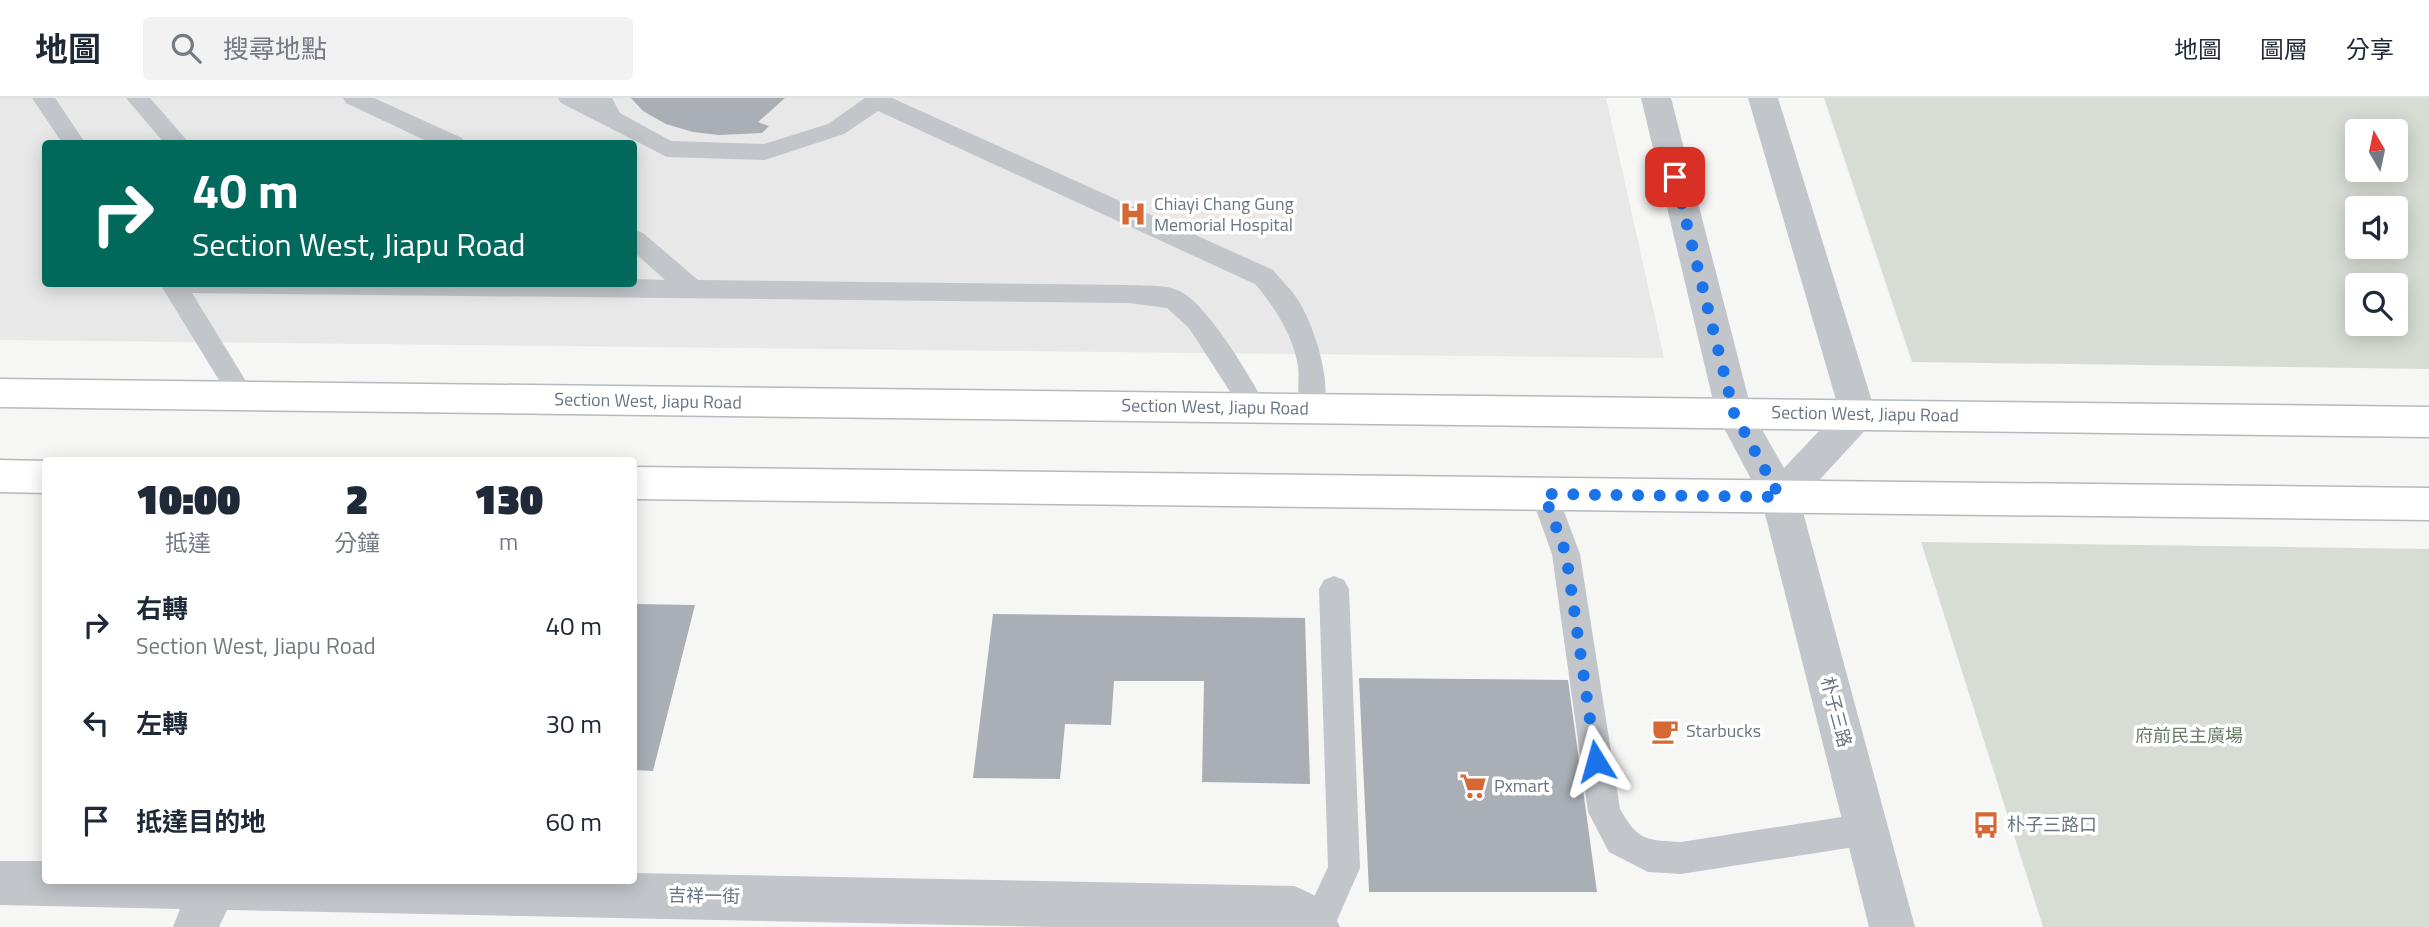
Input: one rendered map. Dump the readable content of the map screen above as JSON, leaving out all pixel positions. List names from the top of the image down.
{
  "streets": {
    "main road": ["Section West, Jiapu Road"],
    "street": ["朴子三路", "吉祥一街"]
  },
  "crossings": [
    ["Section West, Jiapu Road", "朴子三路"]
  ],
  "parks": ["府前民主廣場"],
  "places": {
    "hospital": ["Chiayi Chang Gung Memorial Hospital"],
    "cafe": ["Starbucks"],
    "supermarket": ["Pxmart"],
    "bus stop": ["朴子三路口"]
  },
  "north": "top",
  "page": {
    "header": "地圖",
    "search": "搜尋地點",
    "nav": ["地圖", "圖層", "分享"],
    "turn": ["40 m", "Section West, Jiapu Road"],
    "eta": [
      "10:00",
      "抵達",
      "2",
      "分鐘",
      "130",
      "m"
    ],
    "list": [
      {
        "name": "右轉",
        "note": "Section West, Jiapu Road",
        "value": "40 m"
      },
      {
        "name": "左轉",
        "value": "30 m"
      },
      {
        "name": "抵達目的地",
        "value": "60 m"
      }
    ]
  }
}
